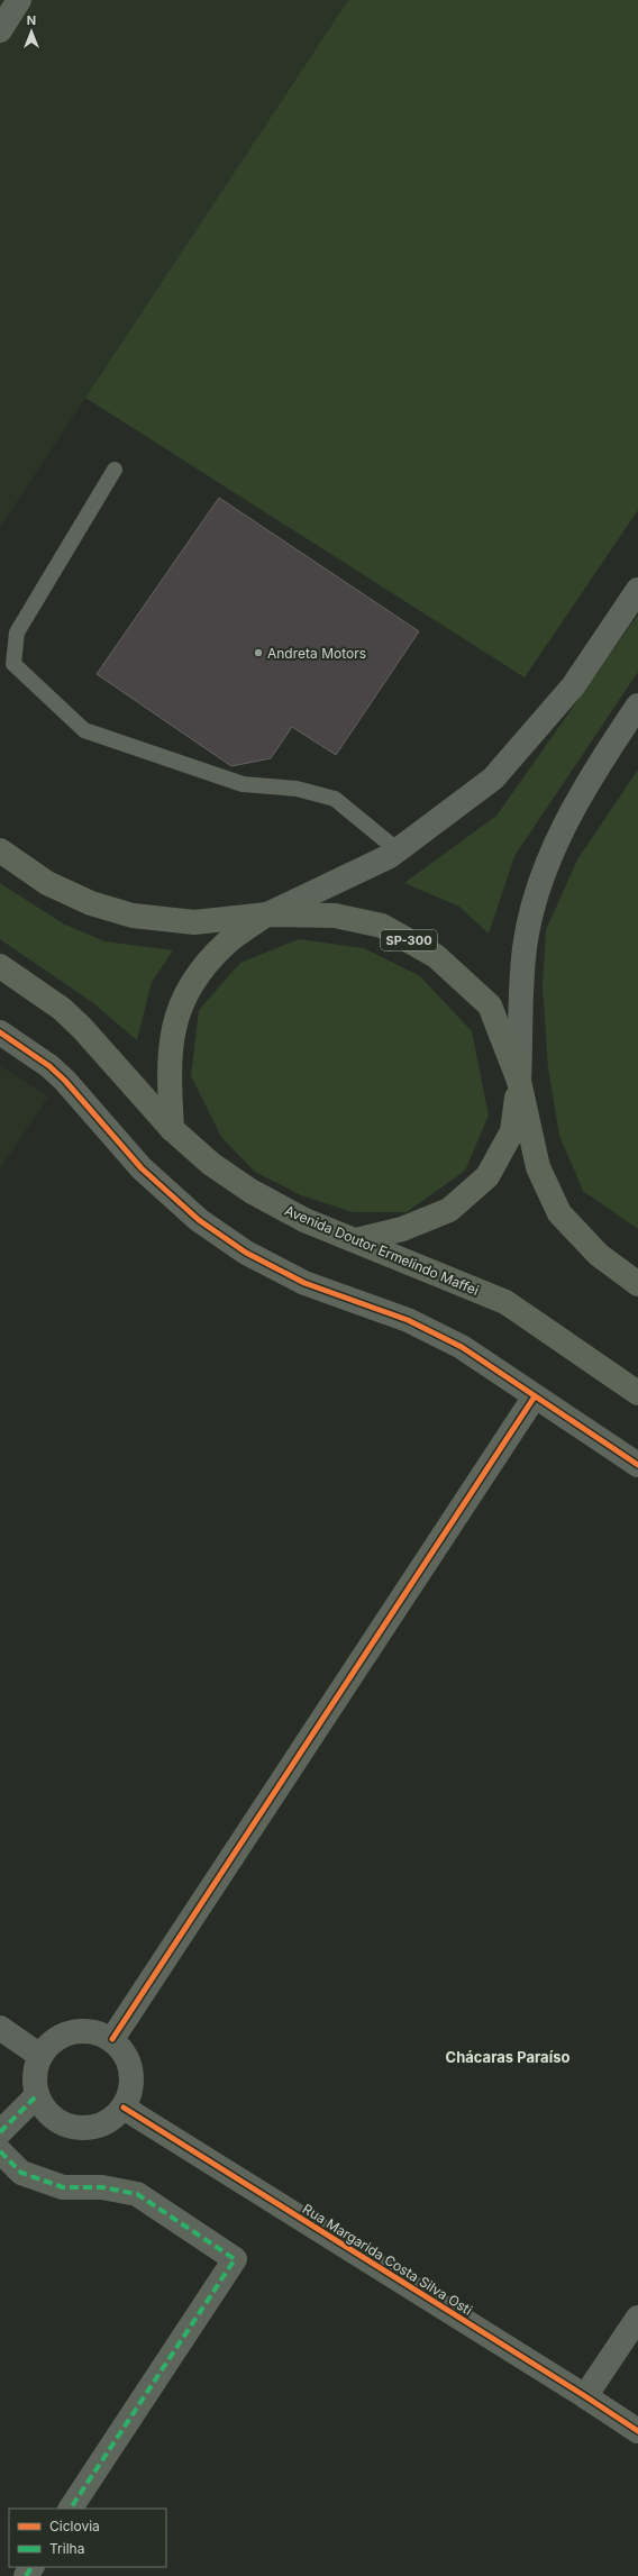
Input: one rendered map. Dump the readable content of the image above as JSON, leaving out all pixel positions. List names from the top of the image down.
{
  "streets": {
    "main road": ["SP-300", "Avenida Doutor Ermelindo Maffei"],
    "street": ["Rua Margarida Costa Silva Osti"]
  },
  "districts": ["Chácaras Paraíso"],
  "places": ["Andreta Motors"],
  "legend": ["Ciclovia", "Trilha"],
  "north": "top"
}
